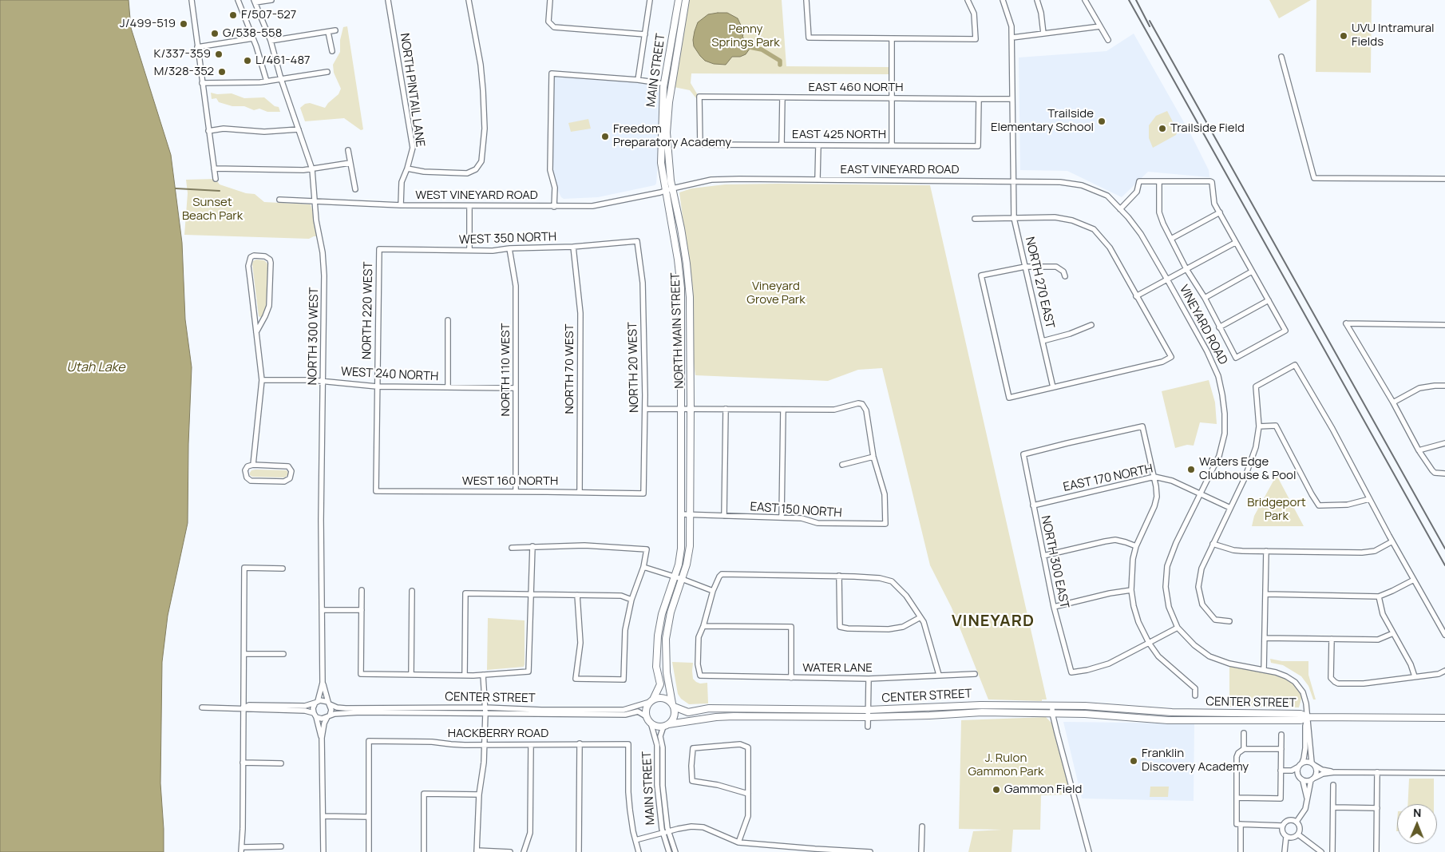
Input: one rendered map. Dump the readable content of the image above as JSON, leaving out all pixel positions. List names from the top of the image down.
{
  "streets": {
    "main road": ["MAIN STREET", "NORTH MAIN STREET", "CENTER STREET"],
    "street": [
      "EAST 460 NORTH",
      "NORTH PINTAIL LANE",
      "EAST 425 NORTH",
      "EAST VINEYARD ROAD",
      "WEST VINEYARD ROAD",
      "WEST 350 NORTH",
      "NORTH 270 EAST",
      "NORTH 220 WEST",
      "VINEYARD ROAD",
      "NORTH 300 WEST",
      "NORTH 20 WEST",
      "NORTH 70 WEST",
      "NORTH 110 WEST",
      "WEST 240 NORTH",
      "EAST 170 NORTH",
      "WEST 160 NORTH",
      "EAST 150 NORTH",
      "NORTH 300 EAST",
      "WATER LANE",
      "HACKBERRY ROAD"
    ]
  },
  "crossings": [
    ["MAIN STREET", "WEST VINEYARD ROAD"],
    ["MAIN STREET", "NORTH MAIN STREET"],
    ["MAIN STREET", "CENTER STREET"],
    ["EAST 460 NORTH", "EAST 425 NORTH"],
    ["EAST 460 NORTH", "NORTH 270 EAST"],
    ["NORTH PINTAIL LANE", "WEST VINEYARD ROAD"],
    ["EAST VINEYARD ROAD", "WEST VINEYARD ROAD"],
    ["EAST VINEYARD ROAD", "NORTH 270 EAST"],
    ["EAST VINEYARD ROAD", "VINEYARD ROAD"],
    ["EAST VINEYARD ROAD", "NORTH MAIN STREET"],
    ["WEST VINEYARD ROAD", "NORTH MAIN STREET"],
    ["WEST VINEYARD ROAD", "NORTH 300 WEST"],
    ["WEST 350 NORTH", "NORTH 220 WEST"],
    ["WEST 350 NORTH", "NORTH 20 WEST"],
    ["WEST 350 NORTH", "NORTH 70 WEST"],
    ["WEST 350 NORTH", "NORTH 110 WEST"],
    ["NORTH 220 WEST", "WEST 240 NORTH"],
    ["NORTH 220 WEST", "WEST 160 NORTH"],
    ["VINEYARD ROAD", "EAST 170 NORTH"],
    ["VINEYARD ROAD", "CENTER STREET"],
    ["NORTH MAIN STREET", "EAST 150 NORTH"],
    ["NORTH MAIN STREET", "CENTER STREET"],
    ["NORTH 300 WEST", "WEST 240 NORTH"],
    ["NORTH 300 WEST", "CENTER STREET"],
    ["NORTH 20 WEST", "WEST 160 NORTH"],
    ["NORTH 70 WEST", "WEST 160 NORTH"],
    ["NORTH 110 WEST", "WEST 240 NORTH"],
    ["NORTH 110 WEST", "WEST 160 NORTH"],
    ["EAST 170 NORTH", "NORTH 300 EAST"]
  ],
  "districts": ["VINEYARD"],
  "water": ["Utah Lake"],
  "parks": [
    "Penny Springs Park",
    "Sunset Beach Park",
    "Vineyard Grove Park",
    "Bridgeport Park",
    "J. Rulon Gammon Park"
  ],
  "places": [
    "F/507-527",
    "J/499-519",
    "G/538-558",
    "UVU Intramural Fields",
    "K/337-359",
    "L/461-487",
    "M/328-352",
    "Trailside Elementary School",
    "Trailside Field",
    "Freedom Preparatory Academy",
    "Waters Edge Clubhouse & Pool",
    "Franklin Discovery Academy",
    "Gammon Field"
  ],
  "north": "top"
}
